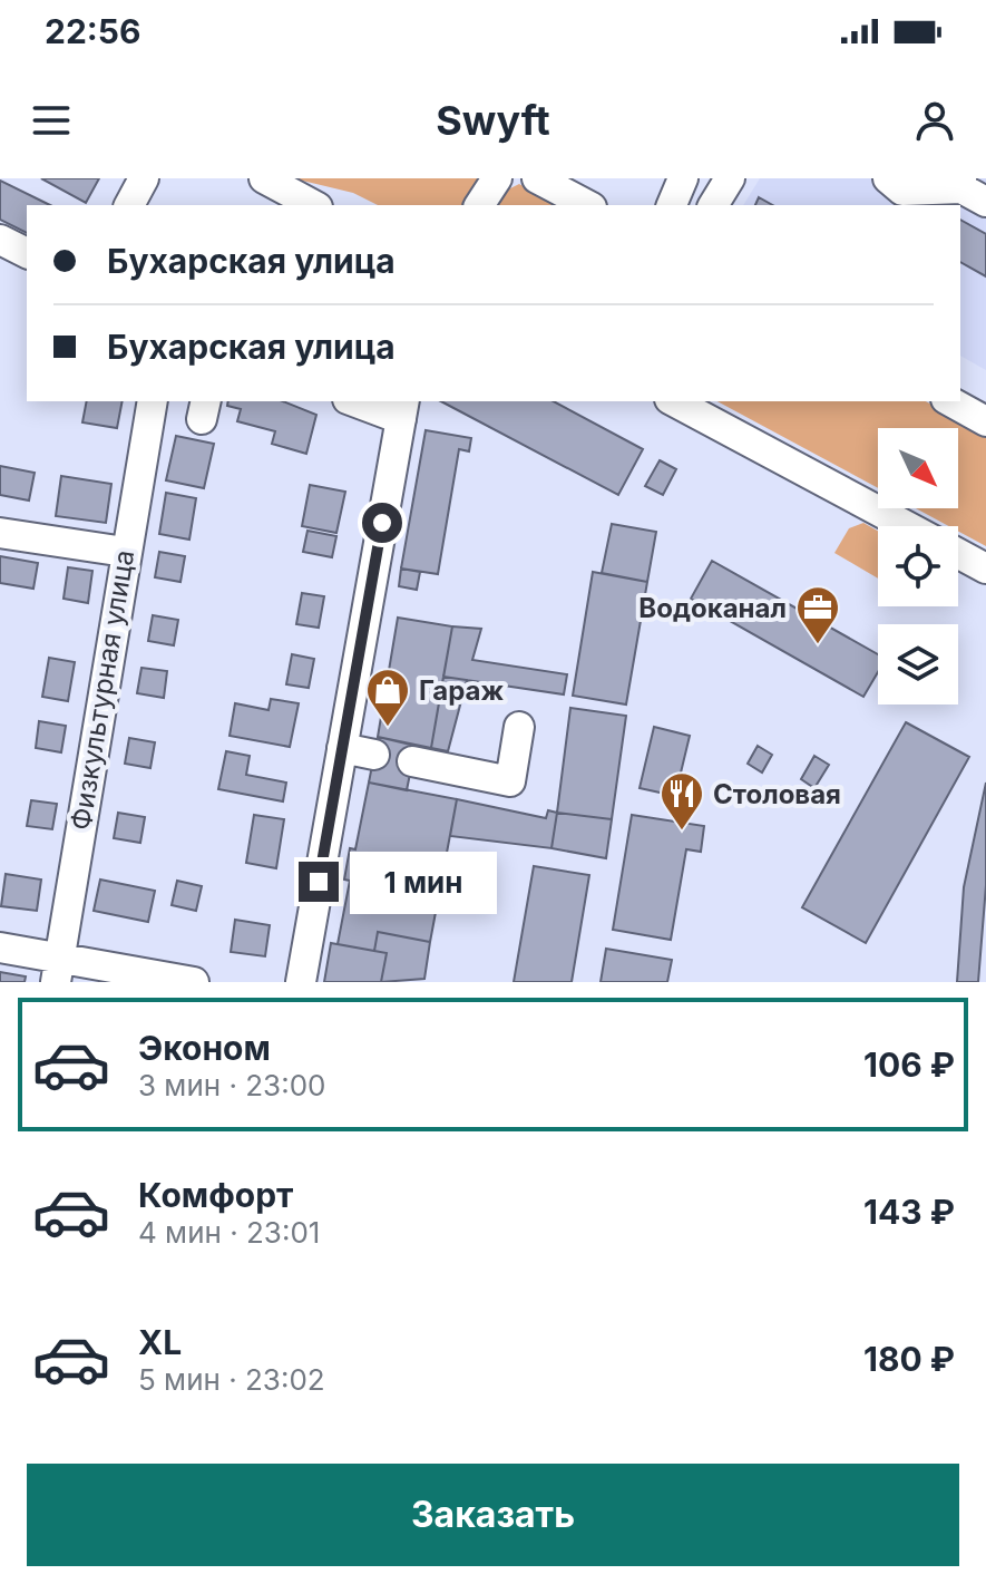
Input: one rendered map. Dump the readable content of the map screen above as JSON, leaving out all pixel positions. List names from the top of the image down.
{
  "streets": {
    "street": ["Физкультурная улица"]
  },
  "places": {
    "office": ["Водоканал"],
    "shop": ["Гараж"],
    "restaurant": ["Столовая"]
  },
  "north": "bottom right",
  "page": {
    "status": "22:56",
    "header": "Swyft",
    "banner": ["Бухарская улица", "Бухарская улица"],
    "bubble": "1 мин",
    "list": [
      {
        "name": "Эконом",
        "note": "3 мин · 23:00",
        "value": "106 ₽"
      },
      {
        "name": "Комфорт",
        "note": "4 мин · 23:01",
        "value": "143 ₽"
      },
      {
        "name": "XL",
        "note": "5 мин · 23:02",
        "value": "180 ₽"
      }
    ],
    "buttons": "Заказать"
  }
}
